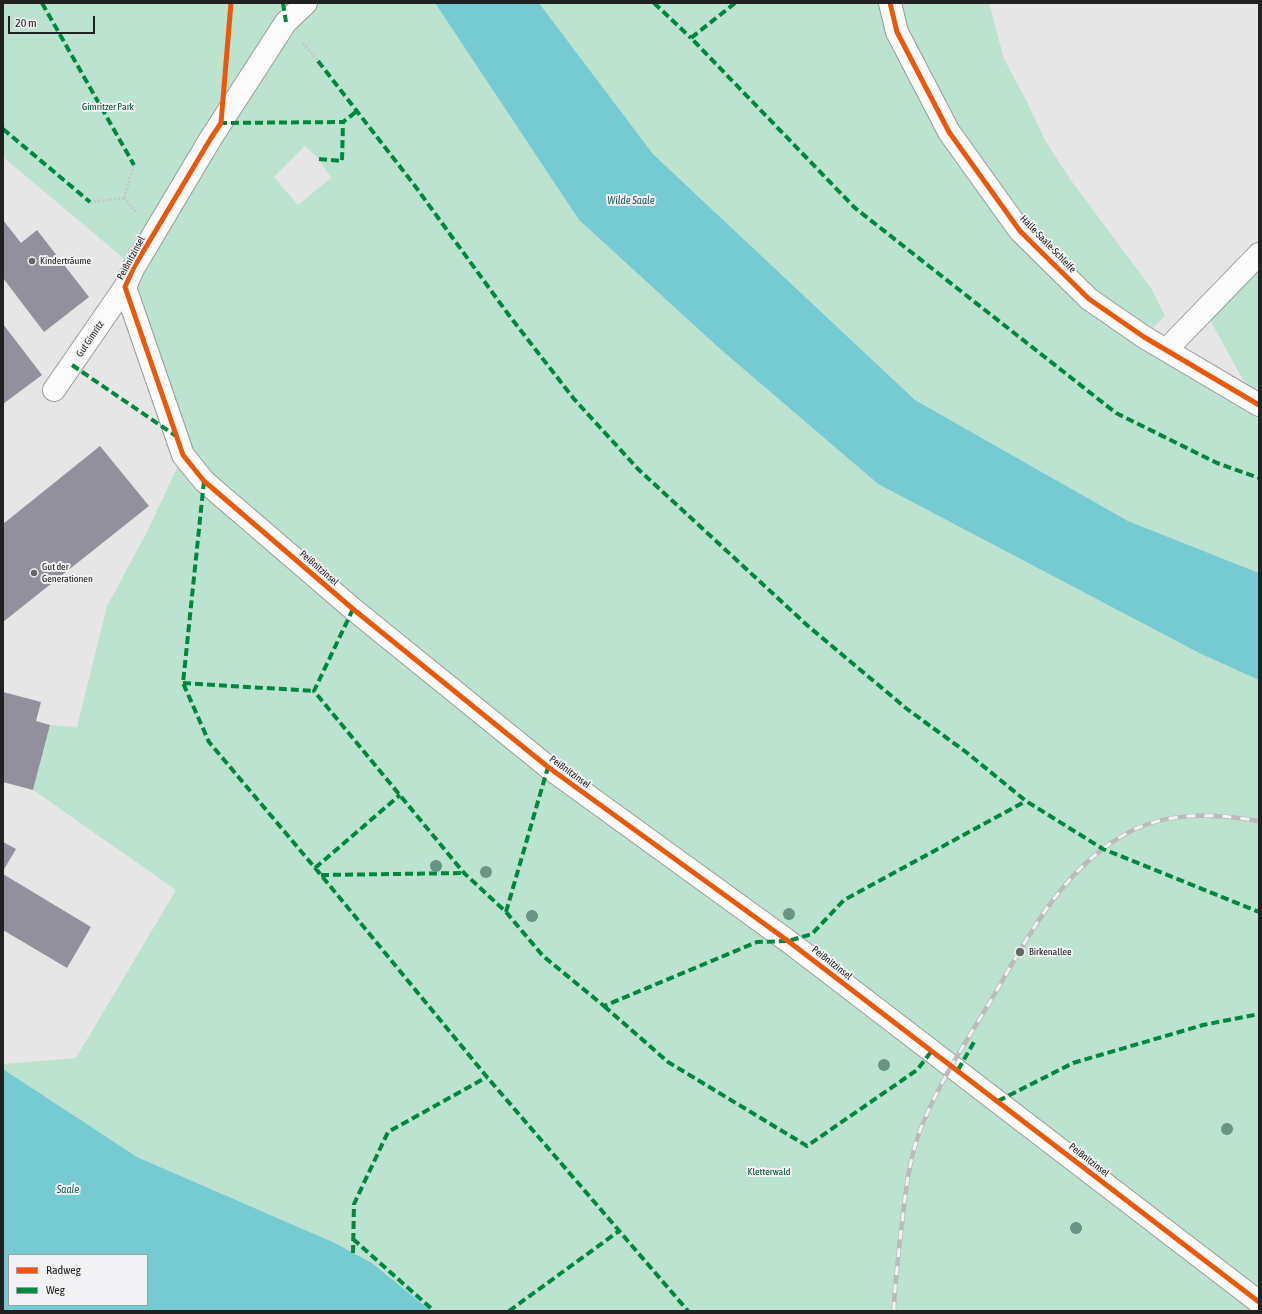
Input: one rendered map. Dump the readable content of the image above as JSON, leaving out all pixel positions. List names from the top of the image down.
{
  "streets": {
    "street": ["Halle-Saale-Schleife", "Peißnitzinsel", "Gut Gimritz"]
  },
  "crossings": [
    ["Peißnitzinsel", "Gut Gimritz"]
  ],
  "water": ["Wilde Saale", "Saale"],
  "parks": ["Gimritzer Park", "Kletterwald"],
  "places": ["Kinderträume", "Gut der Generationen", "Birkenallee"],
  "legend": ["Radweg", "Weg"],
  "scale_bar": "20 m"
}
